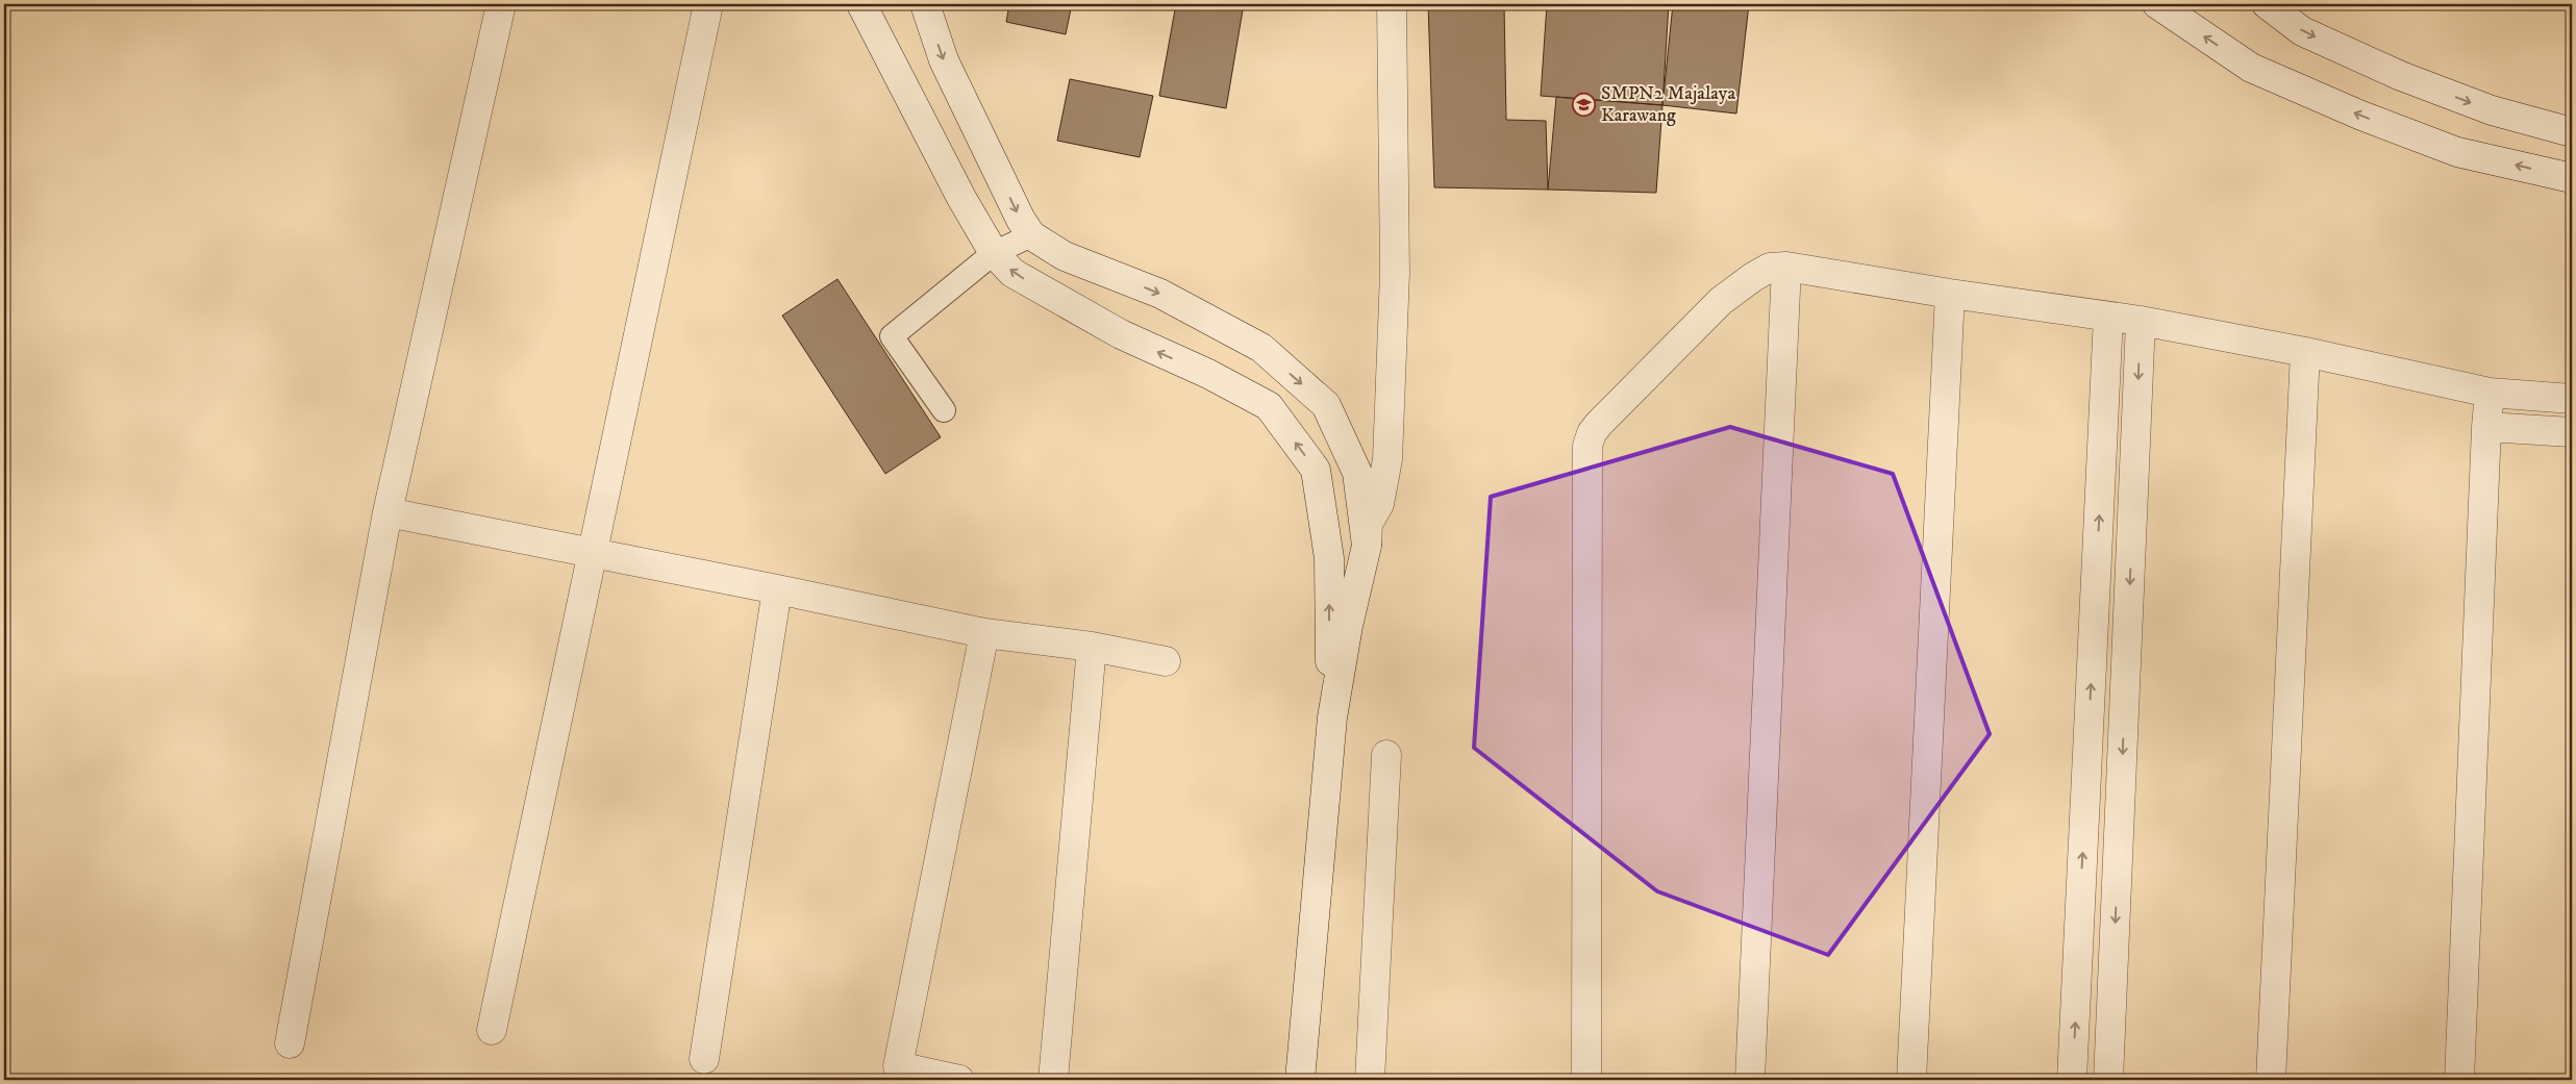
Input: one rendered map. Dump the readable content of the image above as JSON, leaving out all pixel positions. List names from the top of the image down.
{
  "places": {
    "school or university": ["SMPN2 Majalaya Karawang"]
  }
}
